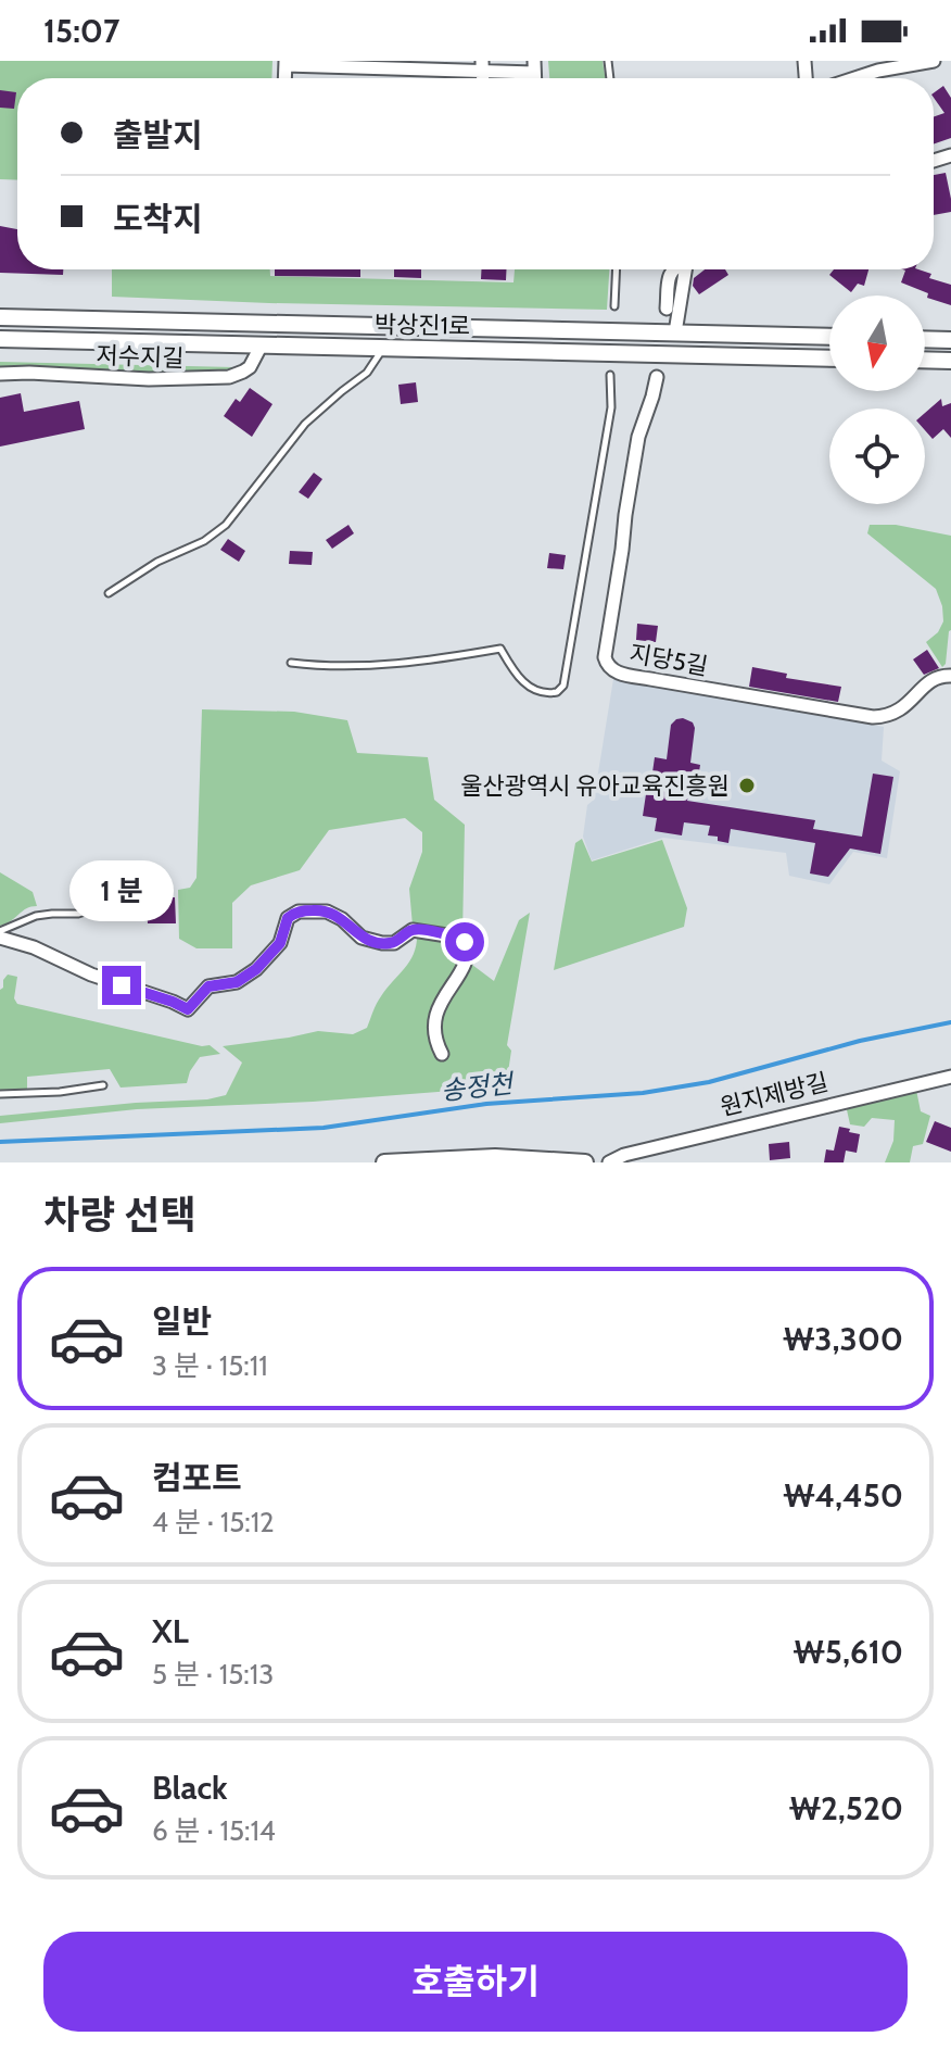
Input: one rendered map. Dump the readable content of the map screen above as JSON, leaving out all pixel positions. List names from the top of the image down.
{
  "streets": {
    "street": [
      "박상진1로",
      "저수지길",
      "지당5길",
      "원지제방길"
    ]
  },
  "crossings": [
    ["박상진1로", "저수지길"]
  ],
  "water": ["송정천"],
  "places": ["울산광역시 유아교육진흥원"],
  "north": "bottom",
  "page": {
    "status": "15:07",
    "banner": ["출발지", "도착지"],
    "bubble": "1 분",
    "heading": "차량 선택",
    "list": [
      {
        "name": "일반",
        "note": "3 분 · 15:11",
        "value": "₩3,300"
      },
      {
        "name": "컴포트",
        "note": "4 분 · 15:12",
        "value": "₩4,450"
      },
      {
        "name": "XL",
        "note": "5 분 · 15:13",
        "value": "₩5,610"
      },
      {
        "name": "Black",
        "note": "6 분 · 15:14",
        "value": "₩2,520"
      }
    ],
    "buttons": "호출하기"
  }
}
